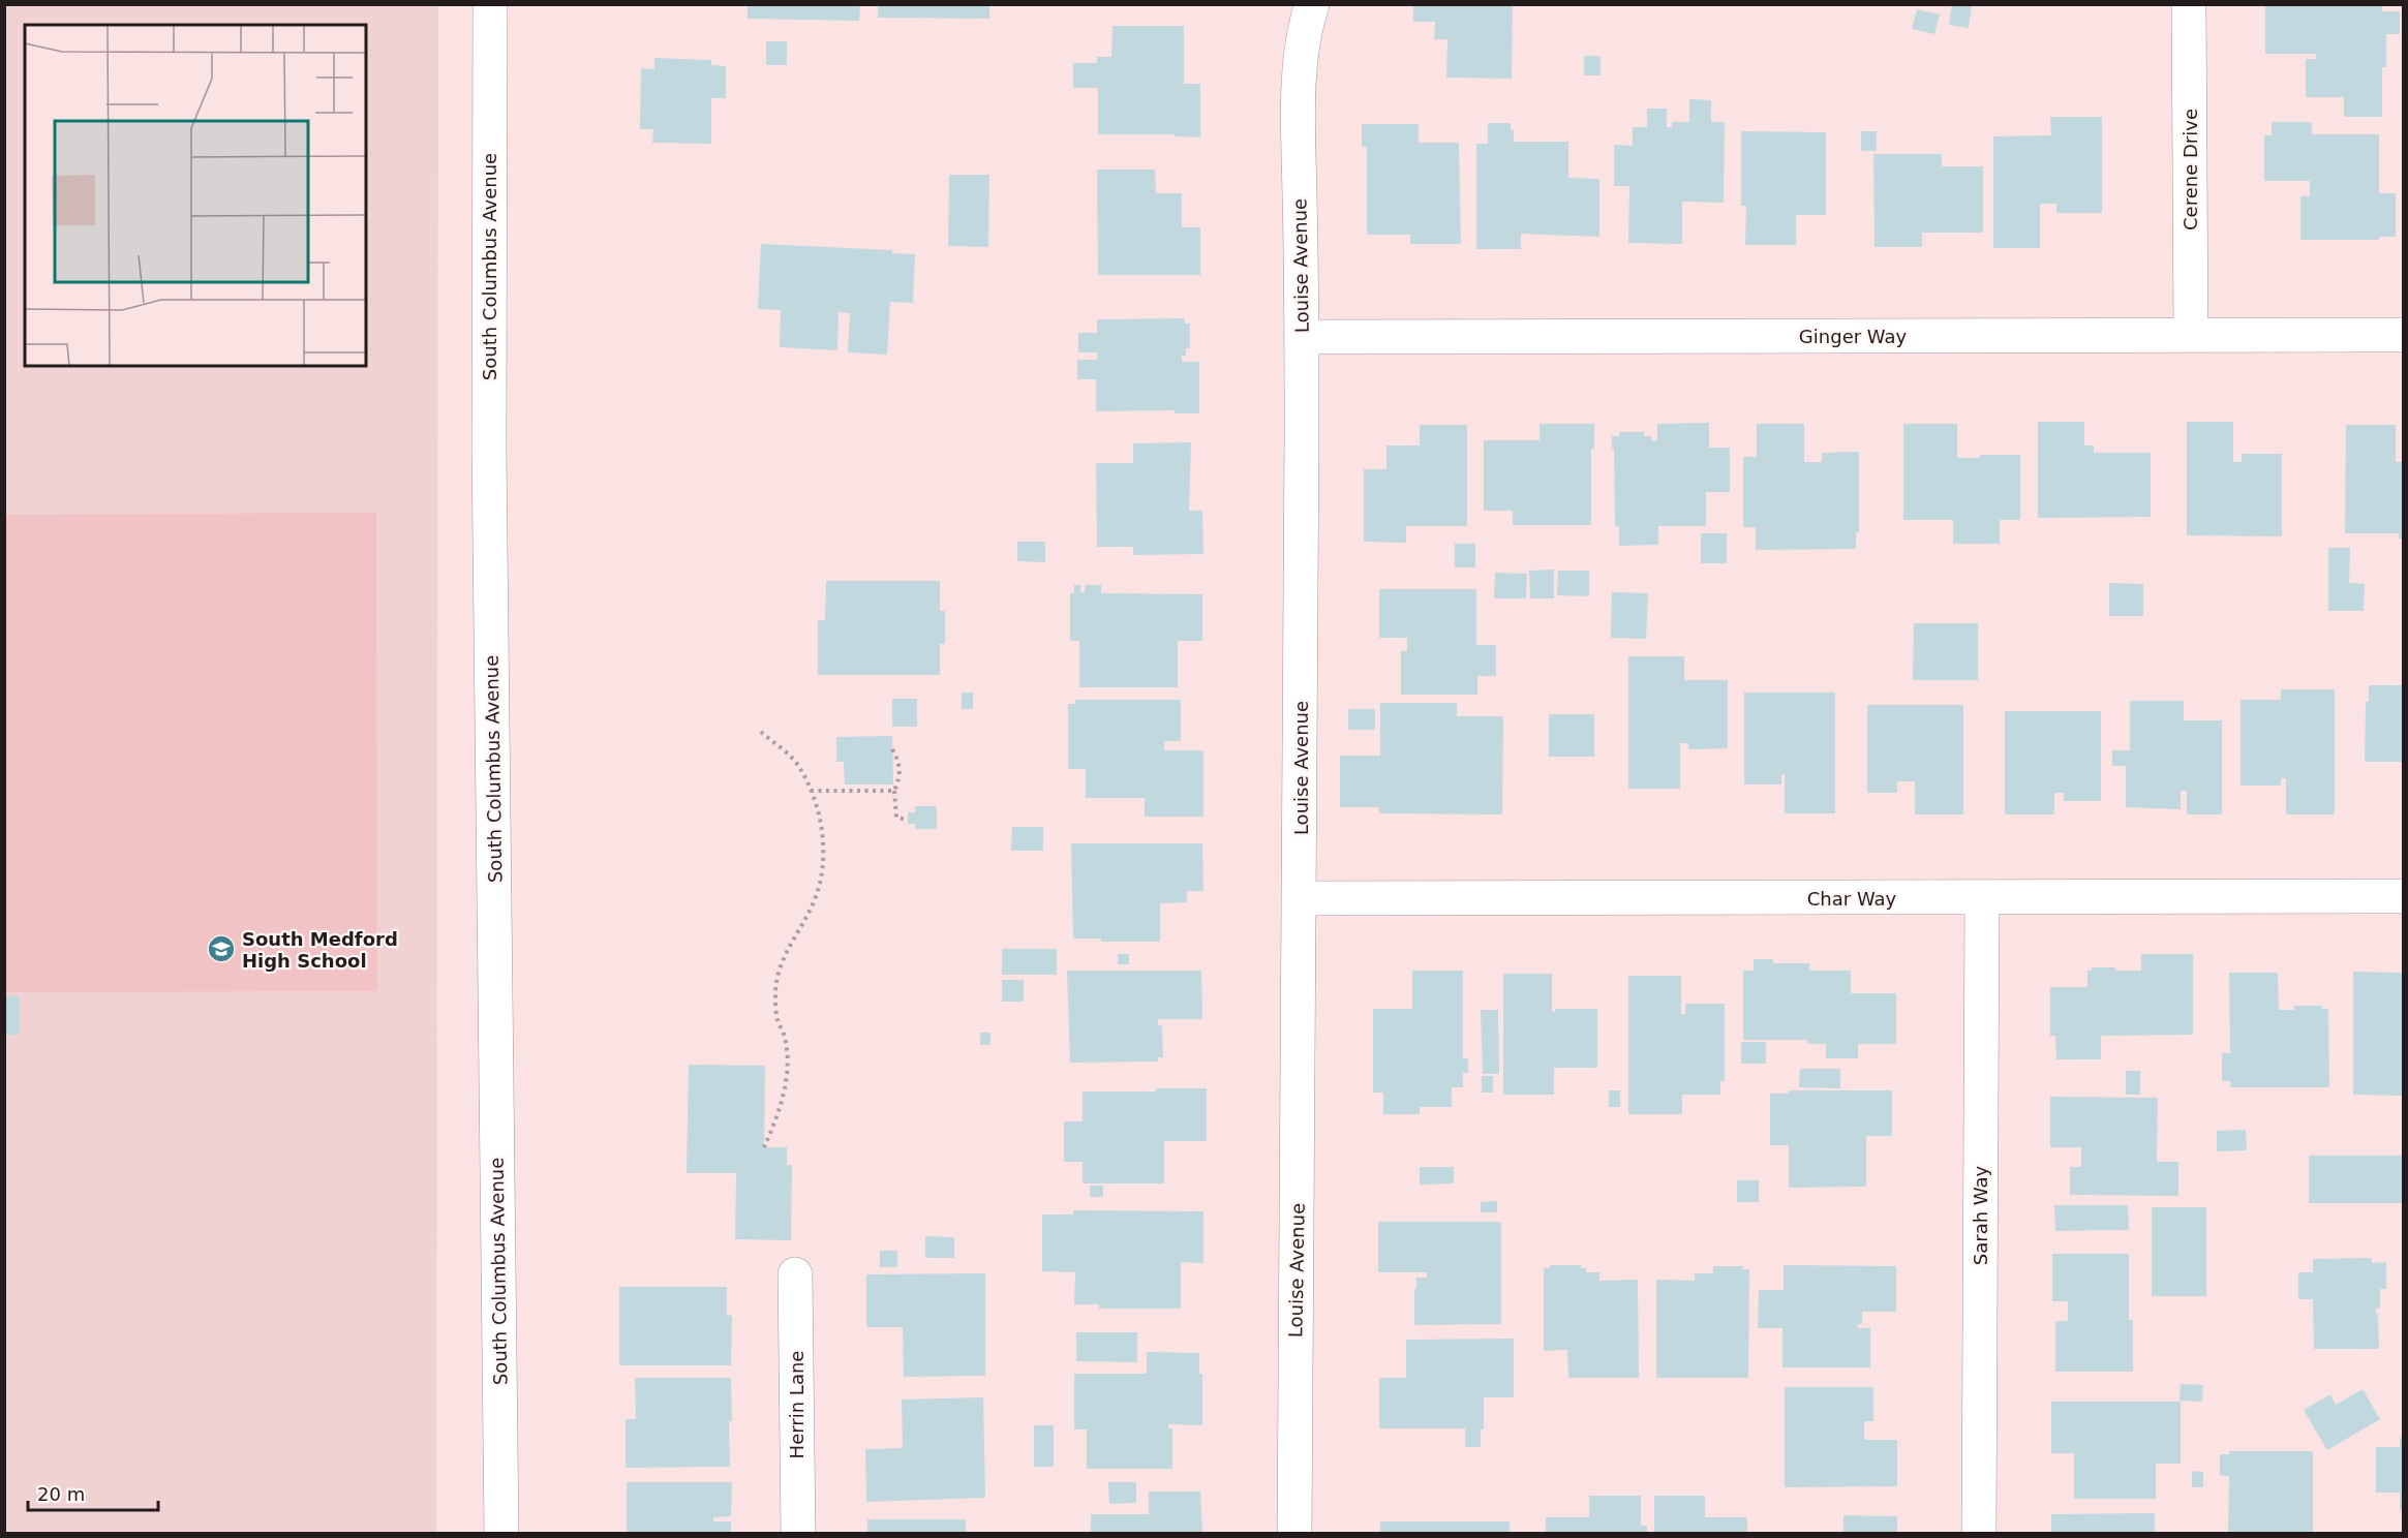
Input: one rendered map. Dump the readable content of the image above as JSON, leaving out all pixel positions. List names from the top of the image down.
{
  "streets": {
    "street": [
      "Cerene Drive",
      "Louise Avenue",
      "South Columbus Avenue",
      "Ginger Way",
      "Char Way",
      "Sarah Way",
      "Herrin Lane"
    ]
  },
  "crossings": [
    ["Cerene Drive", "Ginger Way"],
    ["Louise Avenue", "Ginger Way"],
    ["Louise Avenue", "Char Way"],
    ["Char Way", "Sarah Way"]
  ],
  "places": {
    "school or university": ["South Medford High School"]
  },
  "scale_bar": "20 m"
}
